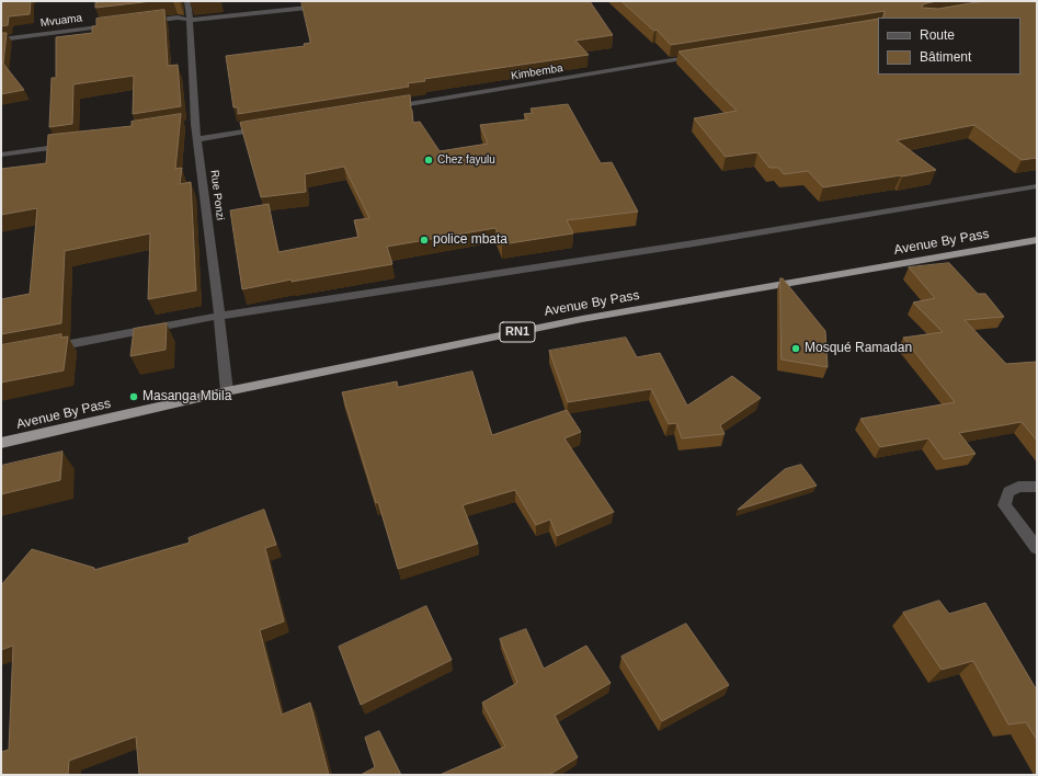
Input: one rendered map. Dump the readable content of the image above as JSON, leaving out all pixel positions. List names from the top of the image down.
{
  "streets": {
    "highway": ["Avenue By Pass", "RN1"],
    "street": ["Mvuama", "Kimbemba", "Rue Ponzi"]
  },
  "crossings": [
    ["Rue Ponzi", "Avenue By Pass"]
  ],
  "places": [
    "Chez fayulu",
    "police mbata",
    "Mosqué Ramadan",
    "Masanga Mbila"
  ],
  "legend": ["Route", "Bâtiment"]
}
